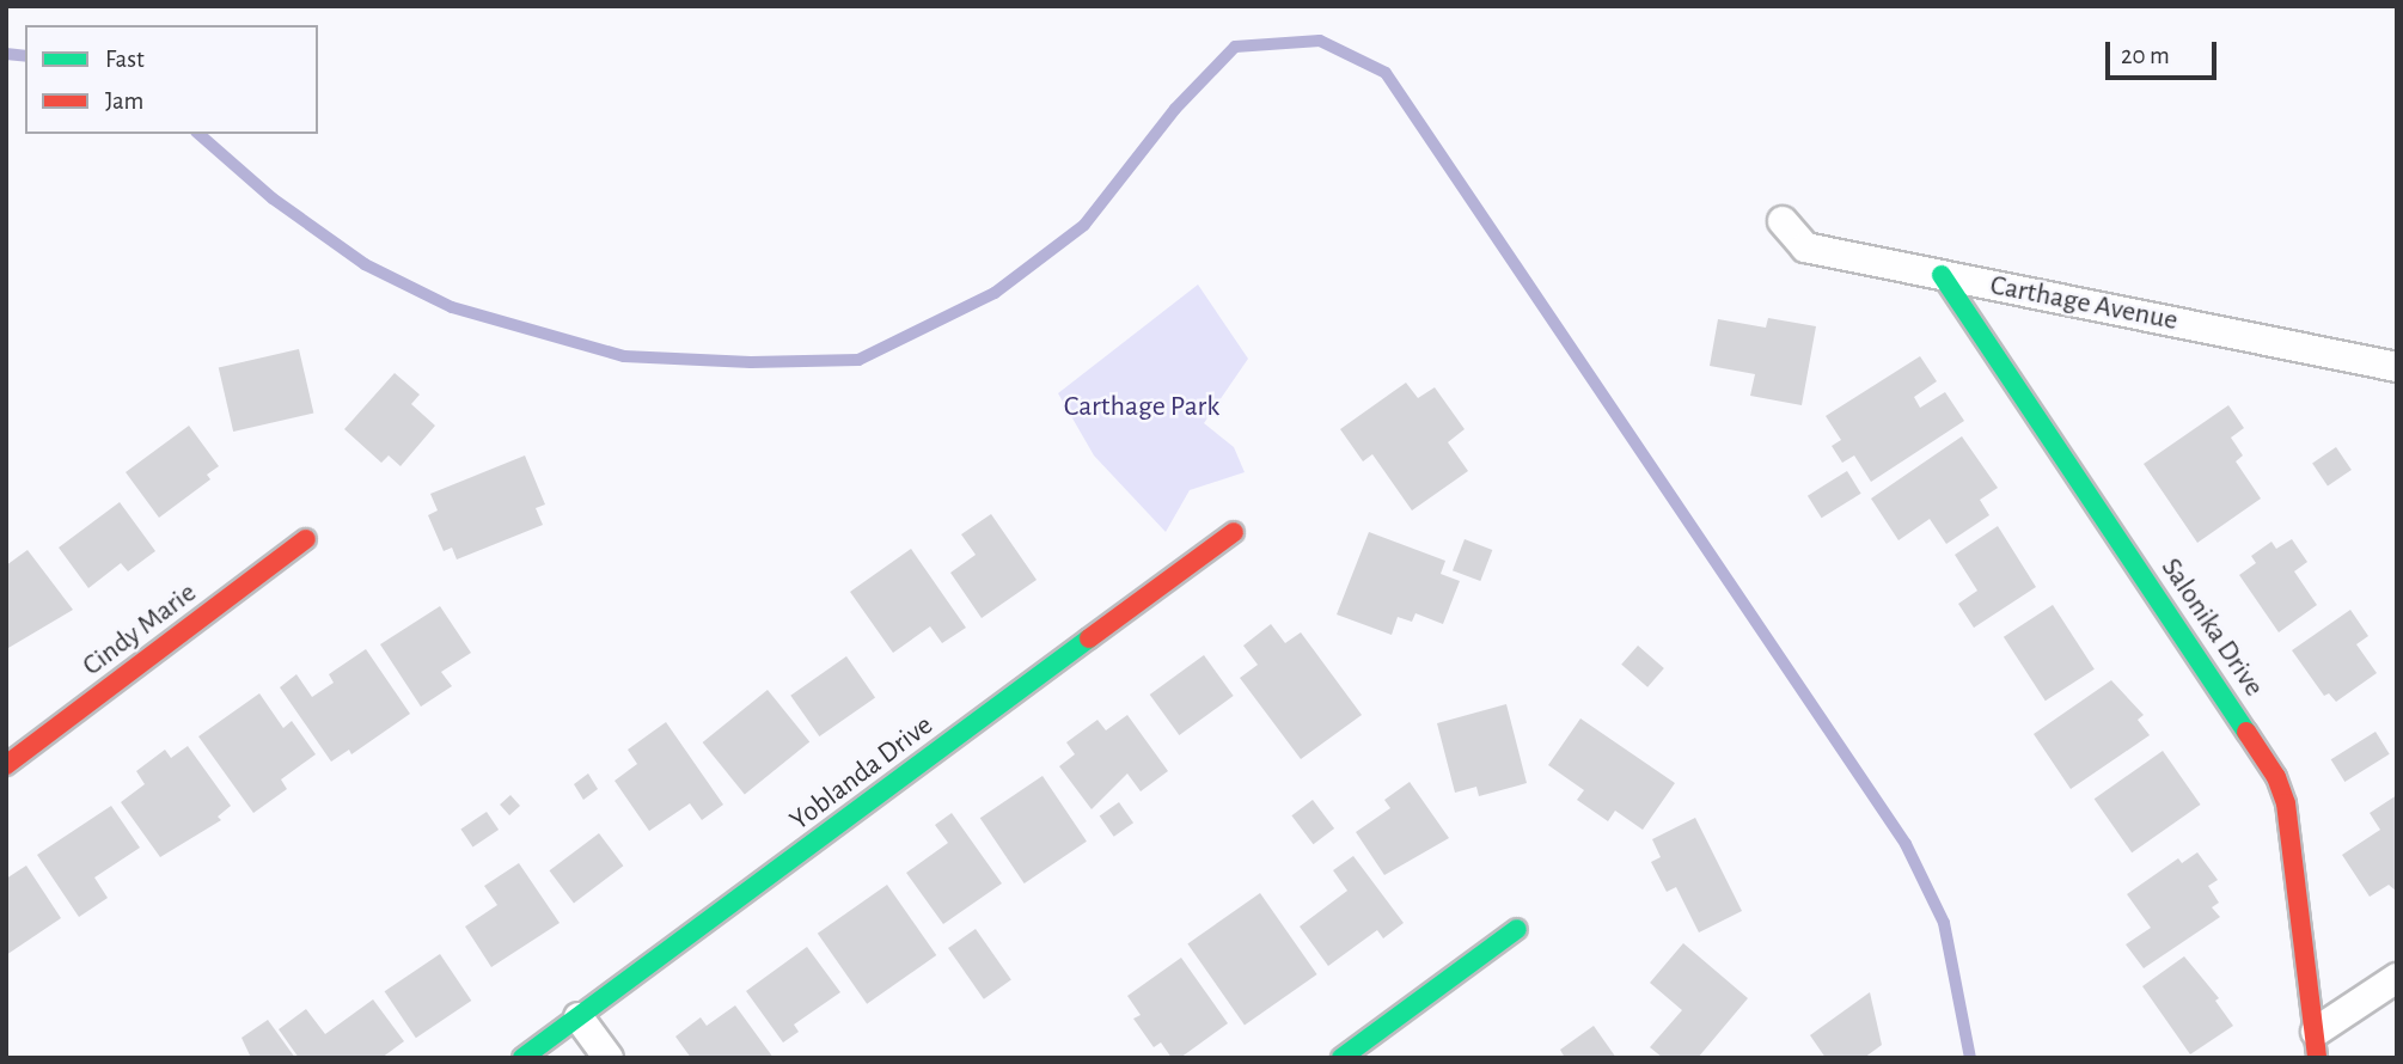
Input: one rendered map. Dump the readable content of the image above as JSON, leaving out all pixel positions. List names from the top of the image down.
{
  "streets": {
    "street": [
      "Carthage Avenue",
      "Salonika Drive",
      "Cindy Marie",
      "Yoblanda Drive"
    ]
  },
  "crossings": [
    ["Carthage Avenue", "Salonika Drive"]
  ],
  "parks": ["Carthage Park"],
  "legend": ["Fast", "Jam"],
  "scale_bar": "20 m"
}
